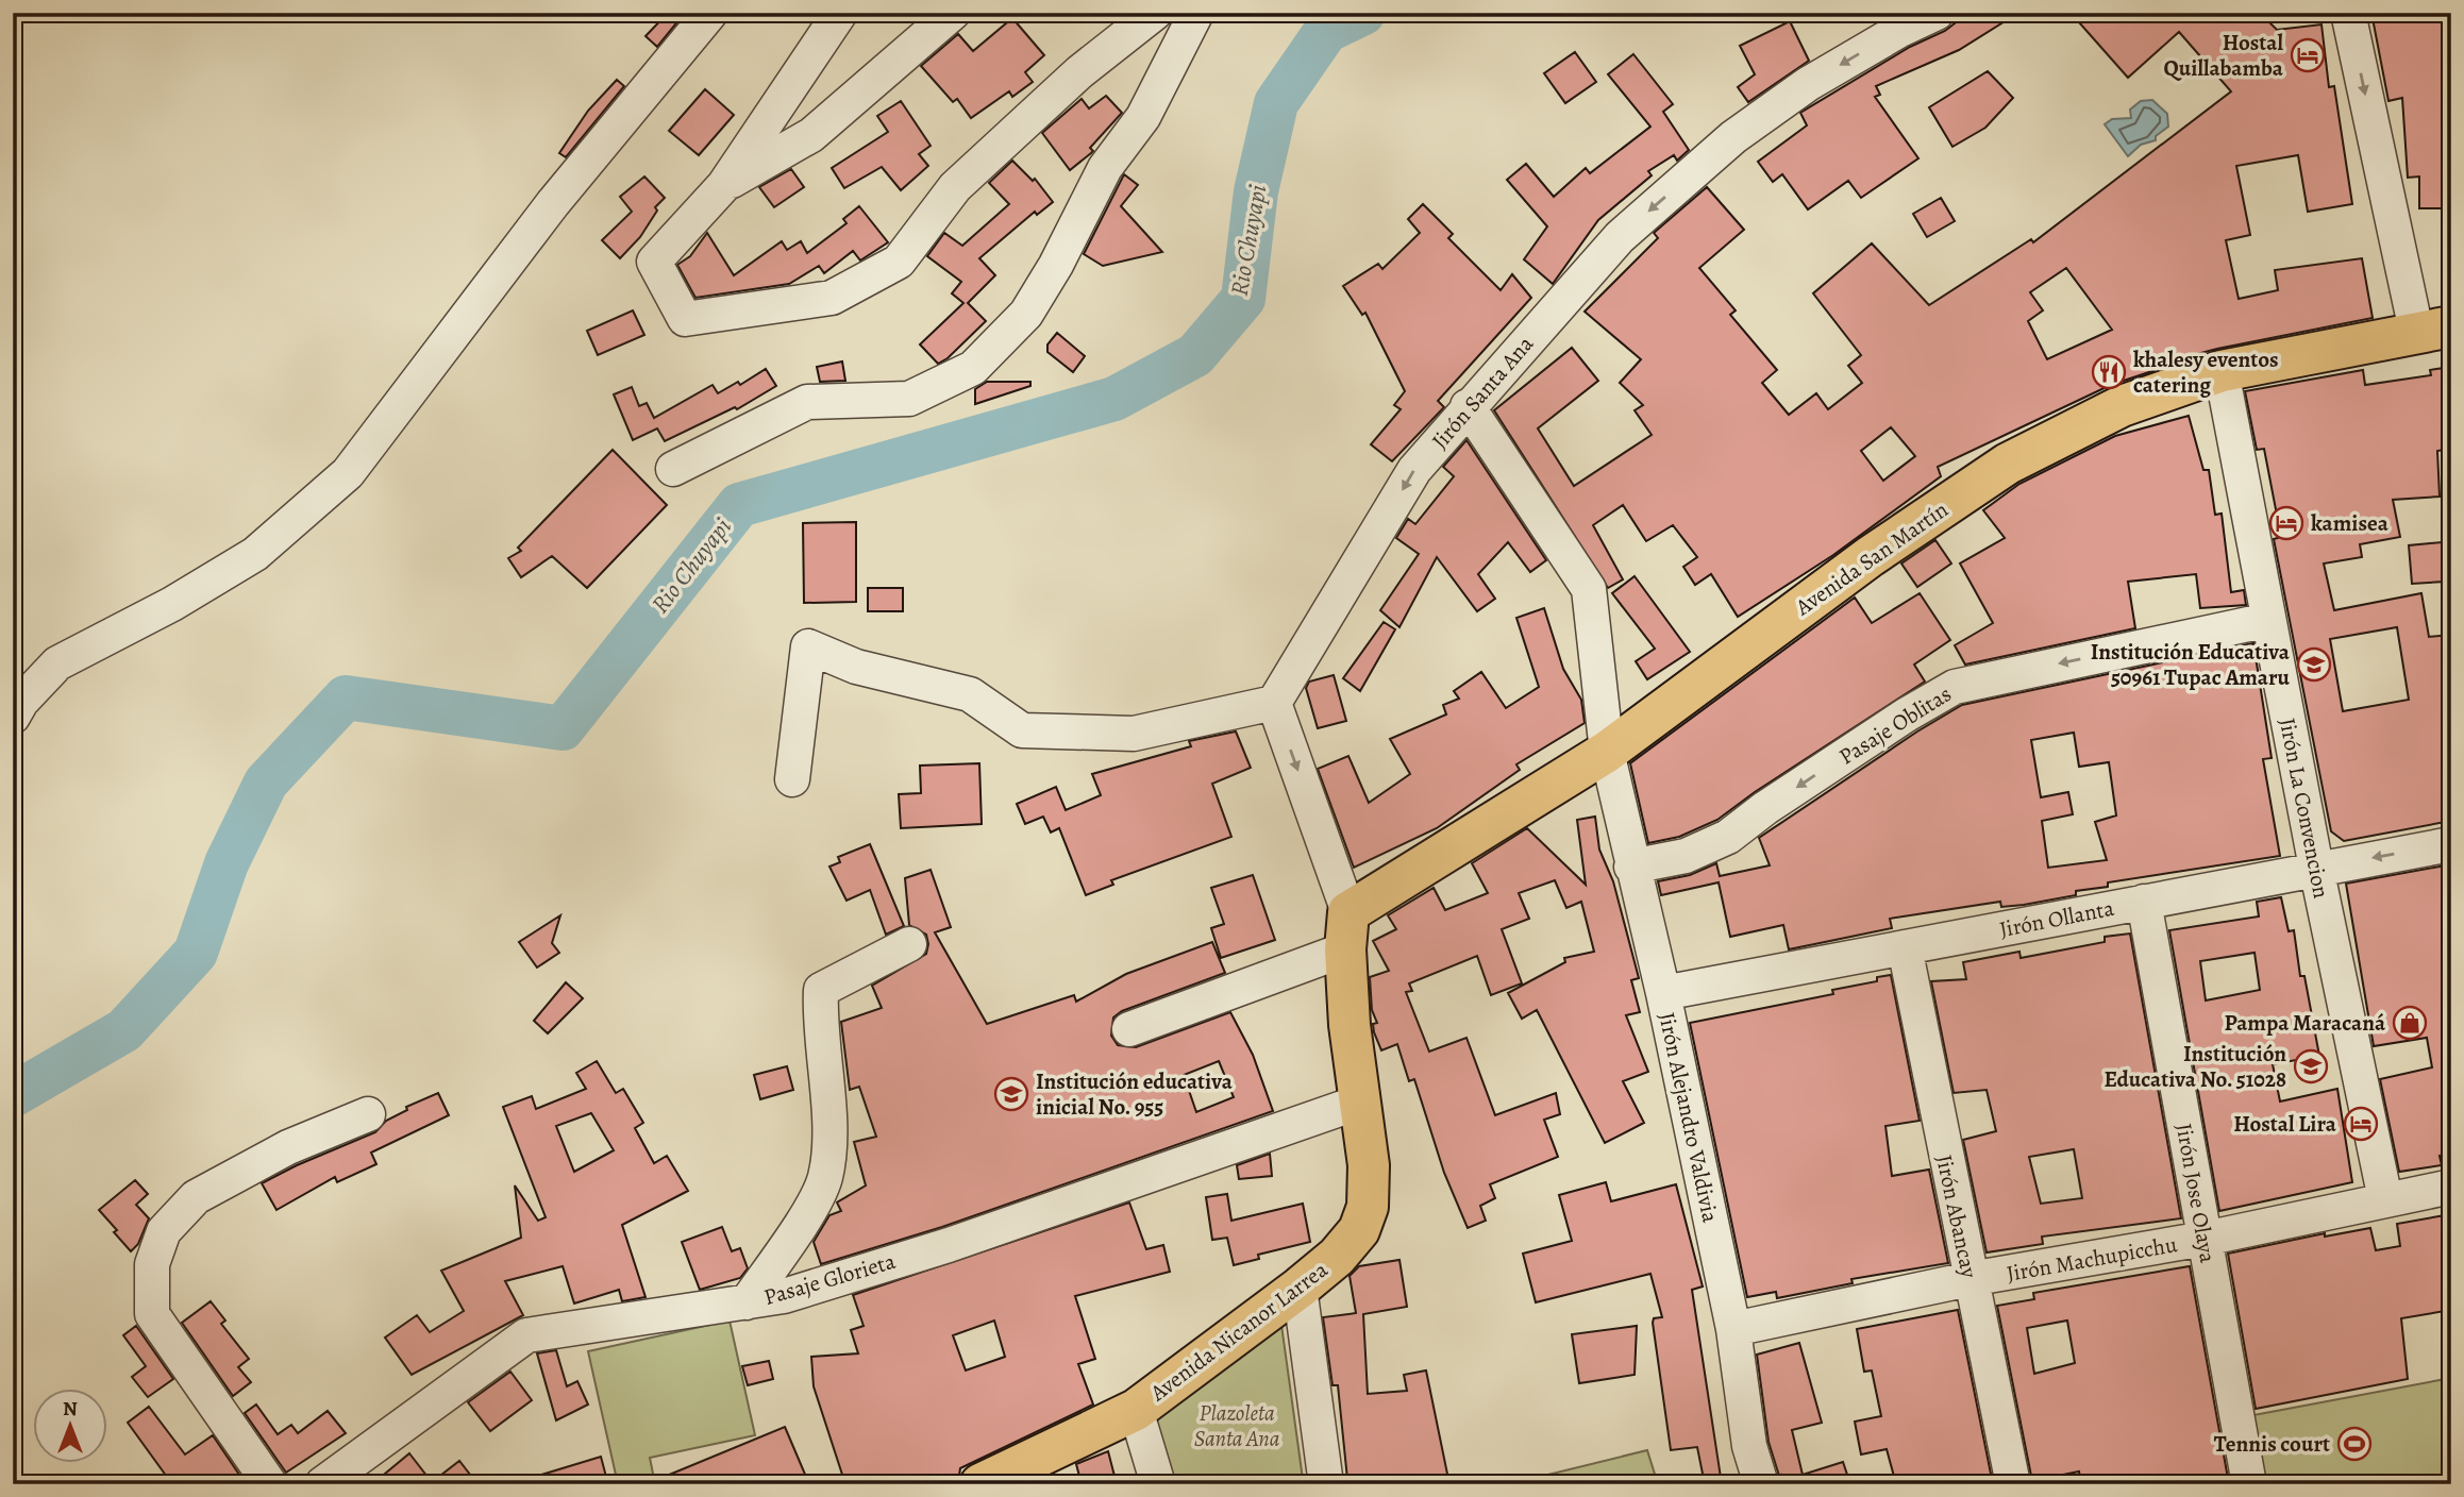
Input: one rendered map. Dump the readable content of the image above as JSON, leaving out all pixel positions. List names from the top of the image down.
{
  "streets": {
    "main road": ["Avenida San Martín", "Avenida Nicanor Larrea"],
    "street": [
      "Jirón Santa Ana",
      "Pasaje Oblitas",
      "Jirón La Convencion",
      "Jirón Ollanta",
      "Jirón Alejandro Valdivia",
      "Jirón Jose Olaya",
      "Jirón Abancay",
      "Jirón Machupicchu",
      "Pasaje Glorieta"
    ]
  },
  "crossings": [
    ["Jirón Santa Ana", "Jirón Alejandro Valdivia"],
    ["Avenida San Martín", "Jirón La Convencion"],
    ["Avenida San Martín", "Jirón Alejandro Valdivia"],
    ["Avenida San Martín", "Avenida Nicanor Larrea"],
    ["Pasaje Oblitas", "Jirón La Convencion"],
    ["Pasaje Oblitas", "Jirón Alejandro Valdivia"],
    ["Jirón La Convencion", "Jirón Ollanta"],
    ["Jirón La Convencion", "Jirón Machupicchu"],
    ["Jirón Ollanta", "Jirón Alejandro Valdivia"],
    ["Jirón Ollanta", "Jirón Jose Olaya"],
    ["Jirón Ollanta", "Jirón Abancay"],
    ["Jirón Alejandro Valdivia", "Jirón Machupicchu"],
    ["Jirón Jose Olaya", "Jirón Machupicchu"],
    ["Jirón Abancay", "Jirón Machupicchu"],
    ["Pasaje Glorieta", "Avenida Nicanor Larrea"]
  ],
  "one_way": ["Jirón Santa Ana", "Pasaje Oblitas"],
  "water": ["Rio Chuyapi"],
  "parks": ["Plazoleta Santa Ana"],
  "places": {
    "hotel": ["Hostal Quillabamba", "kamisea", "Hostal Lira"],
    "restaurant": ["khalesy eventos catering"],
    "school or university": ["Institución Educativa 50961 Tupac Amaru", "Institución Educativa No. 51028", "Institución educativa inicial No. 955"],
    "shop": ["Pampa Maracaná"],
    "sports": ["Tennis court"]
  },
  "north": "top"
}
